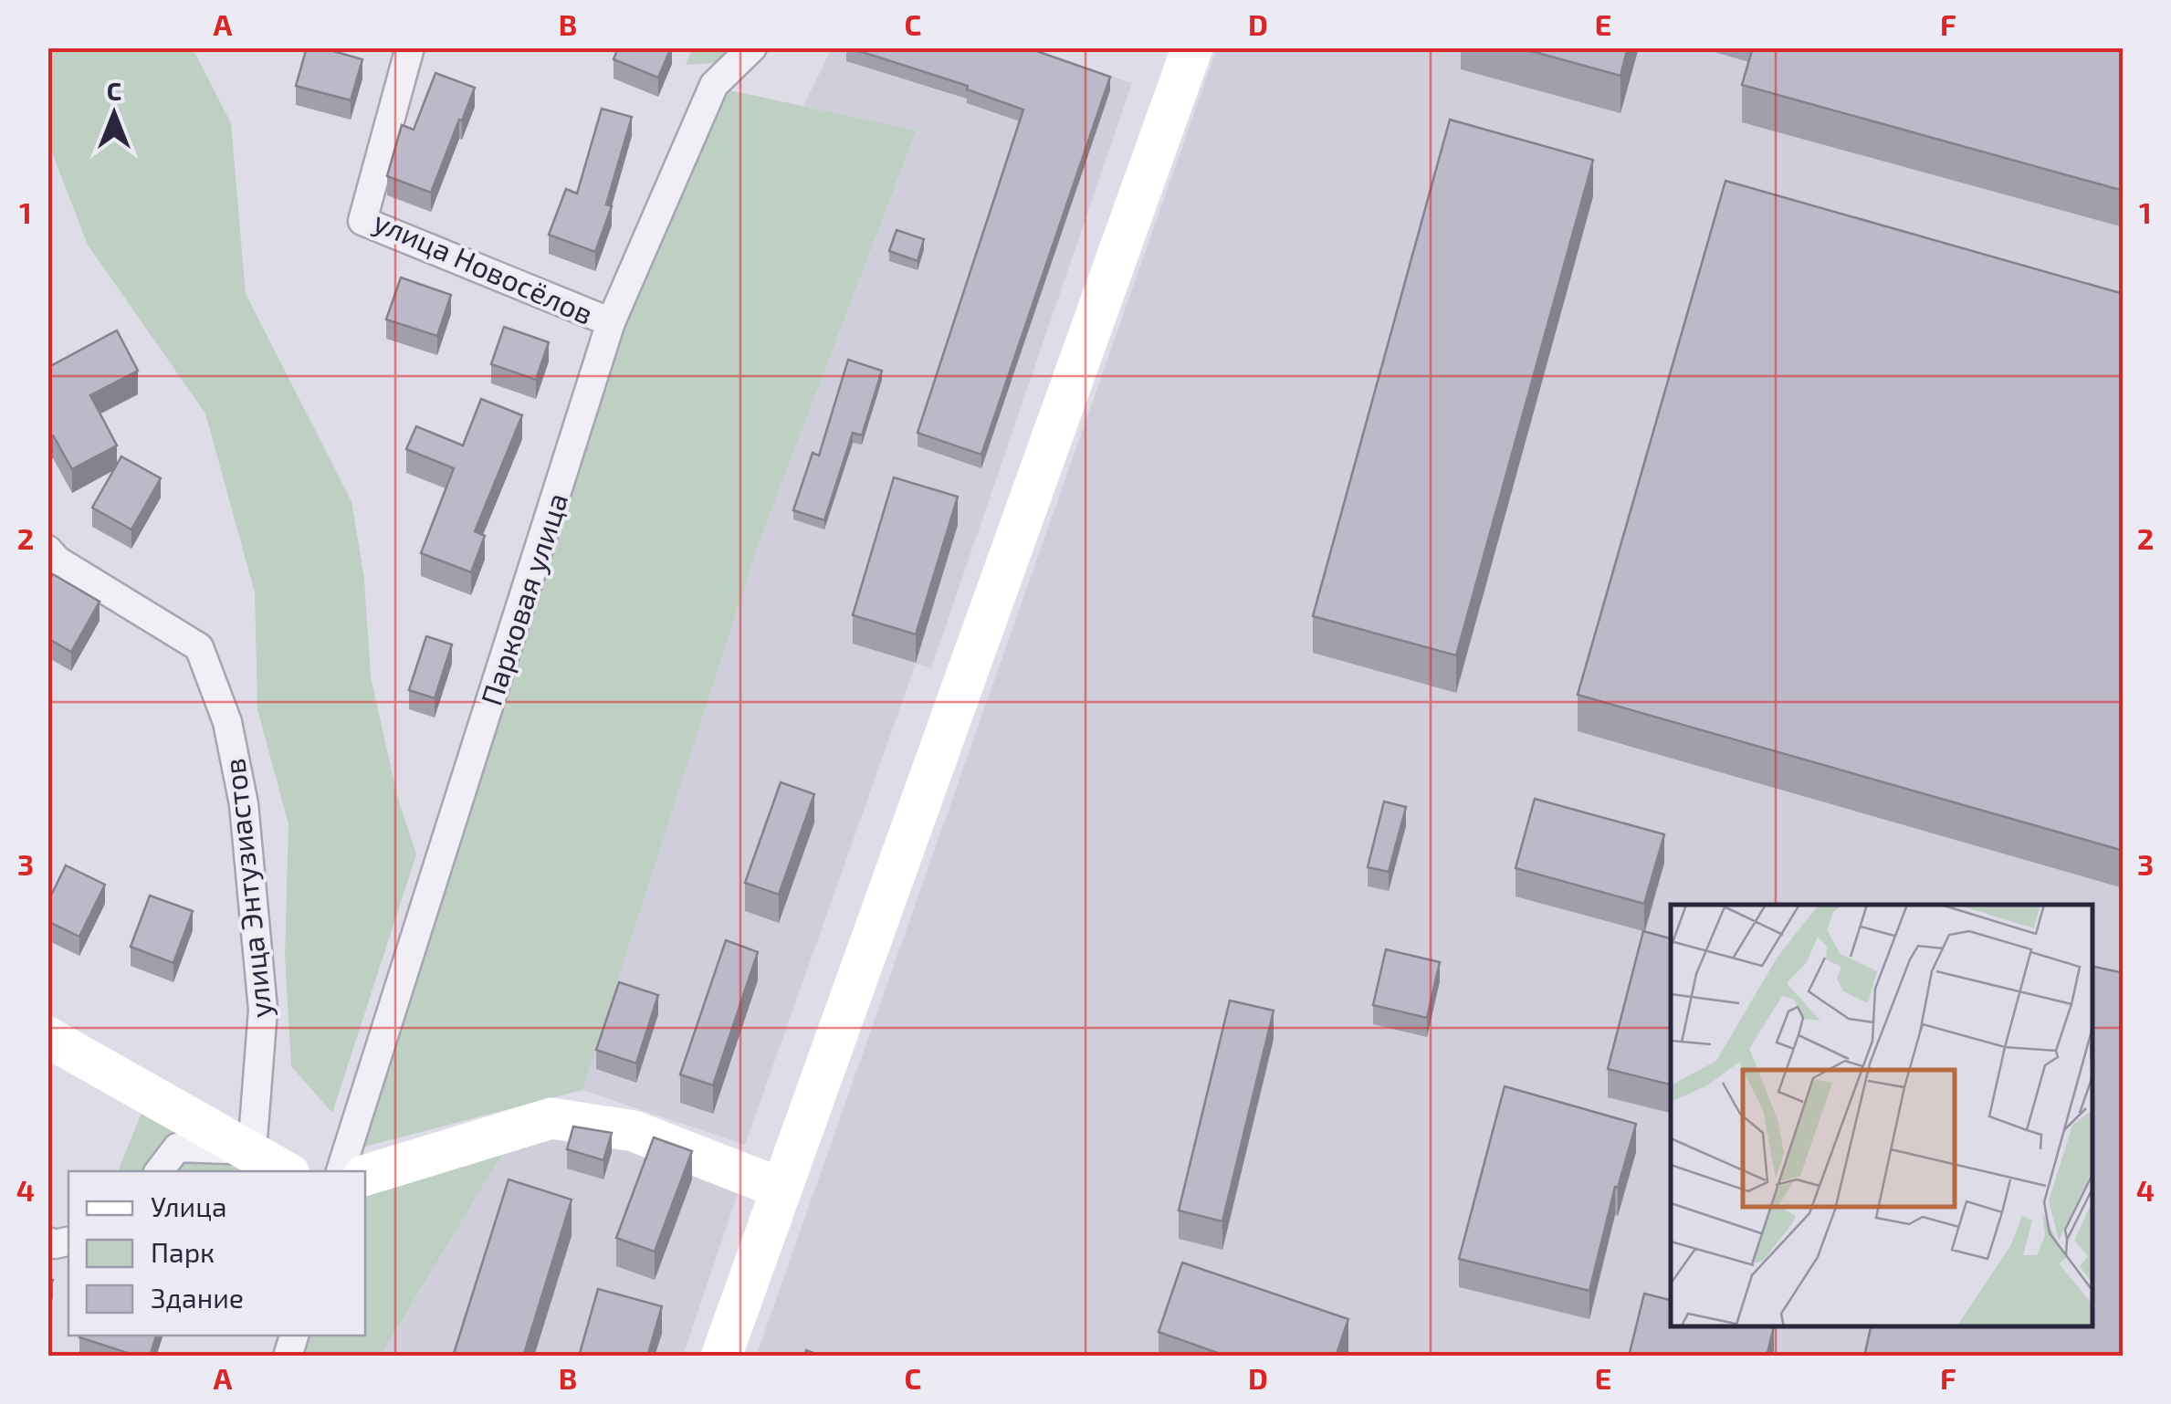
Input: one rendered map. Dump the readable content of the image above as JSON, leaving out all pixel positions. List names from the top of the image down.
{
  "streets": {
    "street": ["улица Новосёлов", "Парковая улица", "улица Энтузиастов"]
  },
  "crossings": [
    ["улица Новосёлов", "Парковая улица"]
  ],
  "legend": ["Улица", "Парк", "Здание"],
  "north": "top",
  "grid": {
    "columns": [
      "A",
      "B",
      "C",
      "D",
      "E",
      "F"
    ],
    "rows": [
      "1",
      "2",
      "3",
      "4"
    ]
  }
}
